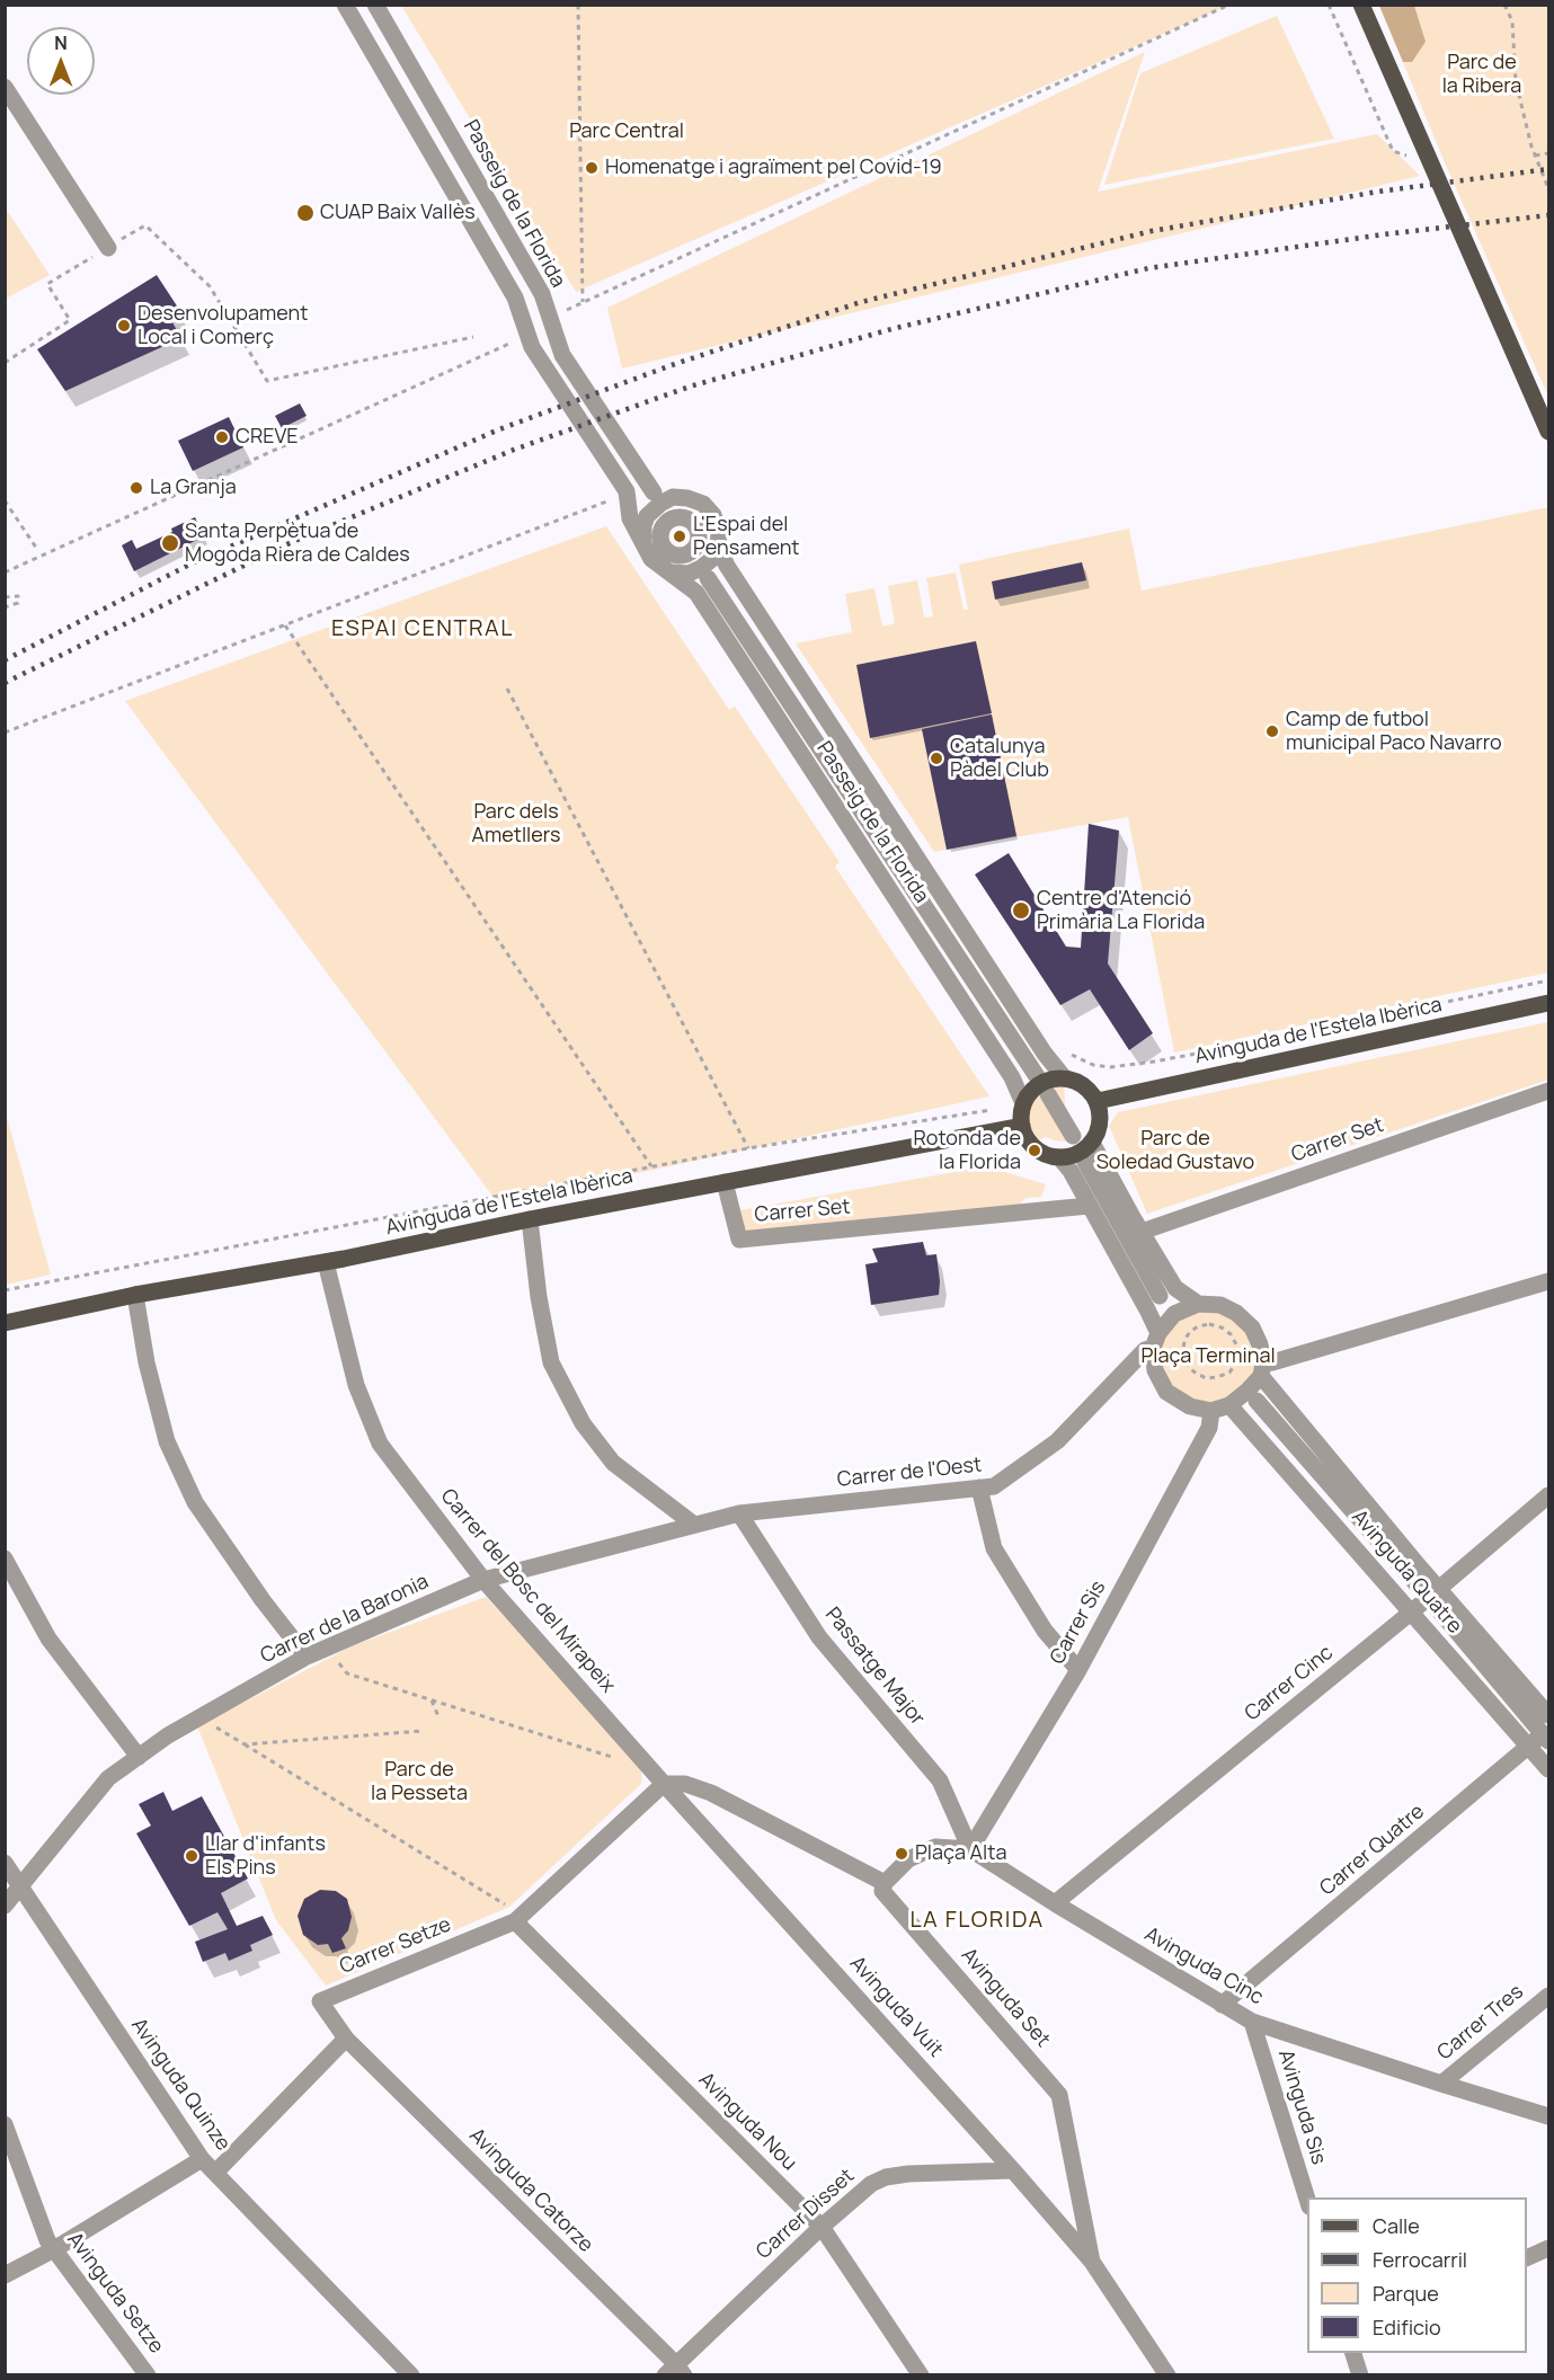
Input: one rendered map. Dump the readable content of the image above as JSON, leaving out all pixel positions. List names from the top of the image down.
{
  "streets": {
    "main road": ["Avinguda de l'Estela Ibèrica"],
    "street": [
      "Passeig de la Florida",
      "Carrer Set",
      "Carrer de l'Oest",
      "Avinguda Quatre",
      "Carrer del Bosc del Mirapeix",
      "Carrer de la Baronia",
      "Carrer Sis",
      "Passatge Major",
      "Carrer Cinc",
      "Carrer Quatre",
      "Carrer Setze",
      "Avinguda Cinc",
      "Avinguda Set",
      "Avinguda Vuit",
      "Carrer Tres",
      "Avinguda Quinze",
      "Avinguda Sis",
      "Avinguda Nou",
      "Avinguda Catorze",
      "Carrer Disset",
      "Avinguda Setze"
    ]
  },
  "crossings": [
    ["Passeig de la Florida", "Avinguda de l'Estela Ibèrica"],
    ["Avinguda de l'Estela Ibèrica", "Carrer Set"],
    ["Avinguda de l'Estela Ibèrica", "Carrer del Bosc del Mirapeix"],
    ["Carrer de l'Oest", "Carrer de la Baronia"],
    ["Carrer de l'Oest", "Passatge Major"],
    ["Avinguda Quatre", "Carrer Cinc"],
    ["Avinguda Quatre", "Carrer Quatre"],
    ["Carrer del Bosc del Mirapeix", "Carrer de la Baronia"],
    ["Carrer del Bosc del Mirapeix", "Carrer Setze"],
    ["Carrer del Bosc del Mirapeix", "Avinguda Vuit"],
    ["Carrer de la Baronia", "Passatge Major"],
    ["Carrer de la Baronia", "Avinguda Quinze"],
    ["Carrer Sis", "Passatge Major"],
    ["Carrer Sis", "Avinguda Cinc"],
    ["Passatge Major", "Avinguda Cinc"],
    ["Carrer Cinc", "Avinguda Cinc"],
    ["Carrer Quatre", "Avinguda Cinc"],
    ["Carrer Setze", "Avinguda Vuit"],
    ["Carrer Setze", "Avinguda Nou"],
    ["Carrer Setze", "Avinguda Catorze"],
    ["Avinguda Cinc", "Carrer Tres"],
    ["Avinguda Cinc", "Avinguda Sis"],
    ["Avinguda Set", "Avinguda Vuit"],
    ["Avinguda Vuit", "Carrer Disset"],
    ["Avinguda Nou", "Carrer Disset"],
    ["Avinguda Catorze", "Carrer Disset"]
  ],
  "districts": ["ESPAI CENTRAL", "LA FLORIDA"],
  "parks": [
    "Parc de la Ribera",
    "Parc Central",
    "Parc dels Ametllers",
    "Parc de Soledad Gustavo",
    "Plaça Terminal",
    "Parc de la Pesseta"
  ],
  "places": [
    "Homenatge i agraïment pel Covid-19",
    "CUAP Baix Vallès",
    "Desenvolupament Local i Comerç",
    "CREVE",
    "La Granja",
    "L'Espai del Pensament",
    "Santa Perpètua de Mogoda Riera de Caldes",
    "Camp de futbol municipal Paco Navarro",
    "Catalunya Pàdel Club",
    "Centre d'Atenció Primària La Florida",
    "Rotonda de la Florida",
    "Plaça Alta",
    "Llar d'infants Els Pins"
  ],
  "legend": [
    "Calle",
    "Ferrocarril",
    "Parque",
    "Edificio"
  ],
  "north": "top"
}
